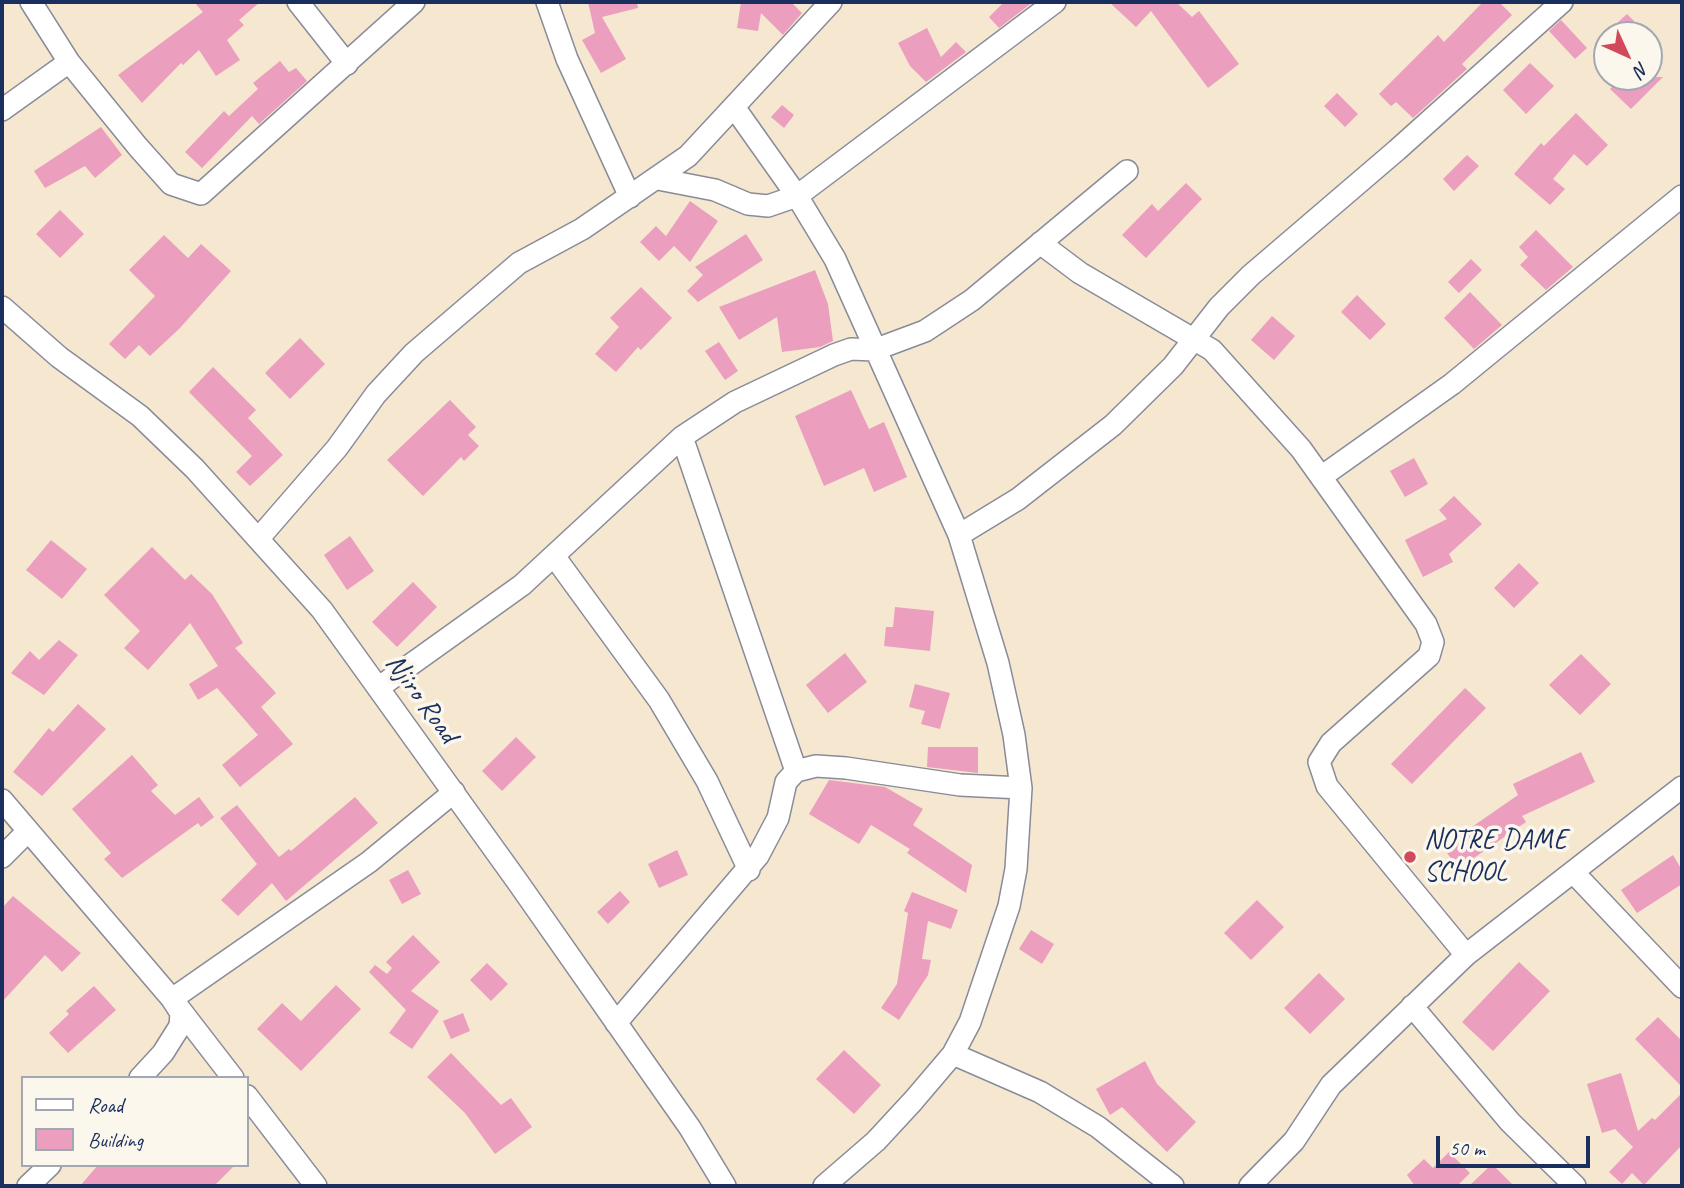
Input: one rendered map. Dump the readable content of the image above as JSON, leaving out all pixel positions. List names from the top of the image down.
{
  "streets": {
    "street": ["Njiro Road"]
  },
  "places": ["NOTRE DAME SCHOOL"],
  "legend": ["Road", "Building"],
  "scale_bar": "50 m",
  "north": "bottom right"
}
